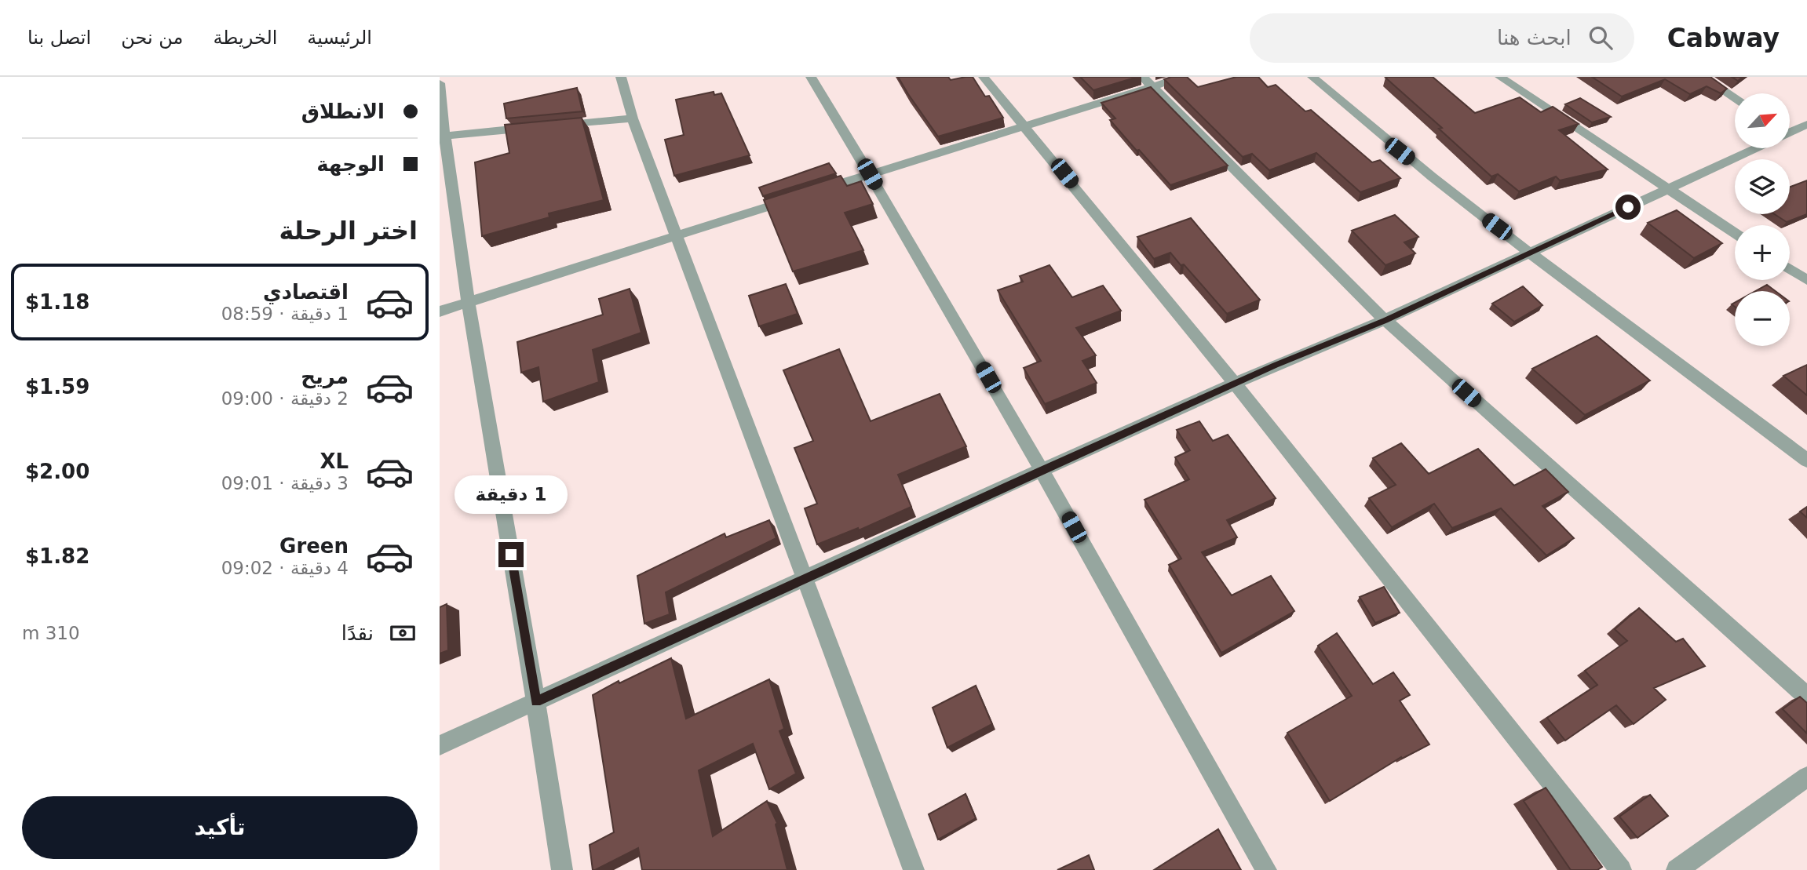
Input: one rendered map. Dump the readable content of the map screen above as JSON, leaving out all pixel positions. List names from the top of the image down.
{
  "north": "top right",
  "page": {
    "header": "Cabway",
    "search": "ابحث هنا",
    "nav": [
      "الرئيسية",
      "الخريطة",
      "من نحن",
      "اتصل بنا"
    ],
    "banner": ["الانطلاق", "الوجهة"],
    "map_buttons": ["+", "−"],
    "heading": "اختر الرحلة",
    "list": [
      {
        "name": "اقتصادي",
        "note": "1 دقيقة · 08:59",
        "value": "$1.18"
      },
      {
        "name": "مريح",
        "note": "2 دقيقة · 09:00",
        "value": "$1.59"
      },
      {
        "name": "XL",
        "note": "3 دقيقة · 09:01",
        "value": "$2.00"
      },
      {
        "name": "Green",
        "note": "4 دقيقة · 09:02",
        "value": "$1.82"
      }
    ],
    "bubble": "1 دقيقة",
    "pay": ["نقدًا", "310 m"],
    "buttons": "تأكيد"
  }
}
